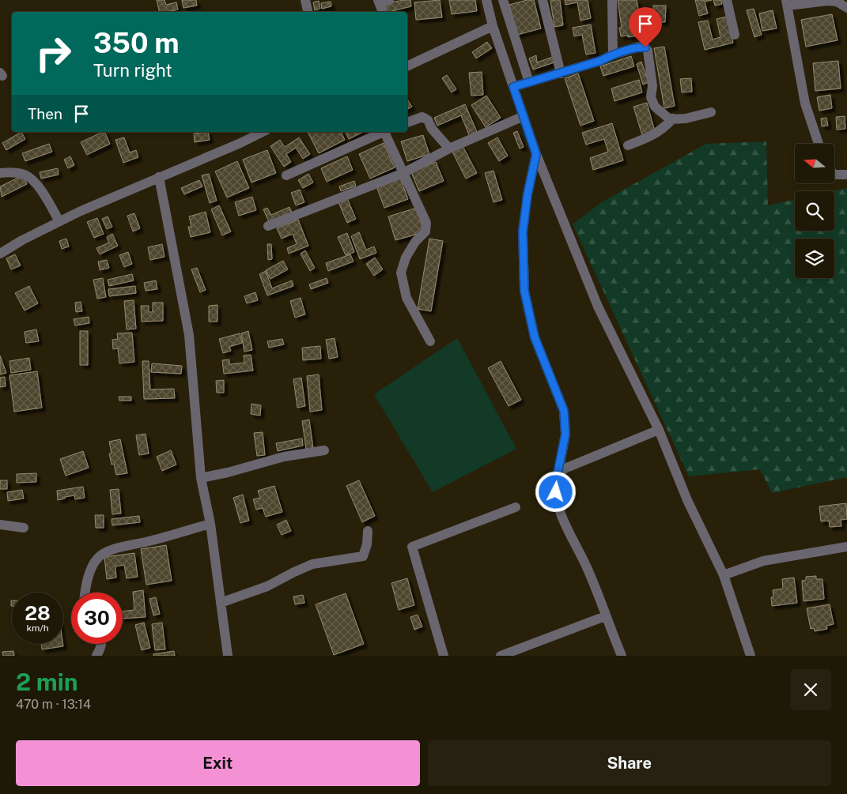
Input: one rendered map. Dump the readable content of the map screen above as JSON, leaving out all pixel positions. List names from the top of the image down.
{
  "north": "left",
  "page": {
    "turn": ["350 m", "Turn right"],
    "then": "Then",
    "speed": "28 km/h",
    "limit": "30",
    "heading": ["2 min", "470 m · 13:14"],
    "buttons": ["Exit", "Share"]
  }
}
